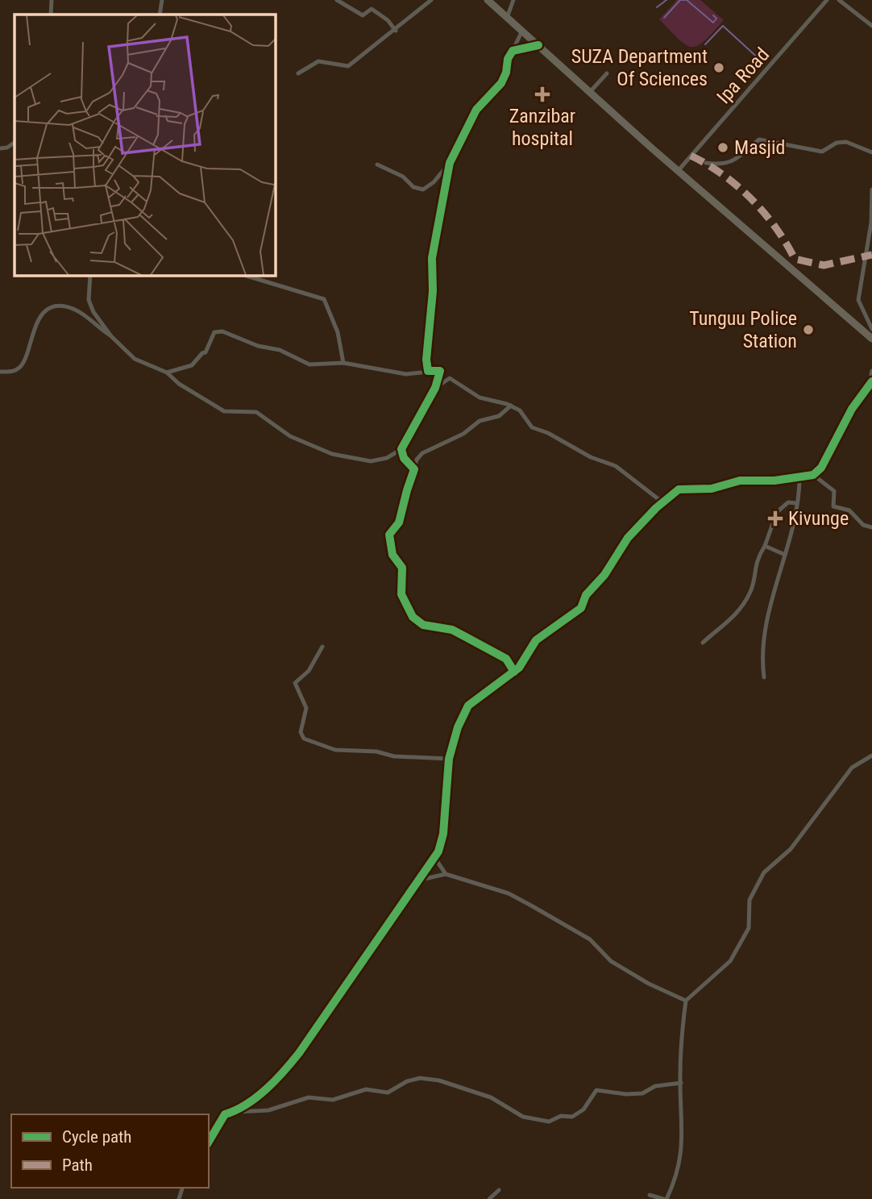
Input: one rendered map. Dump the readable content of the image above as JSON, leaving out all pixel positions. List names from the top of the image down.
{
  "streets": {
    "street": ["Ipa Road"]
  },
  "places": {
    "other": ["SUZA Department Of Sciences", "Masjid", "Tunguu Police Station"],
    "health": ["Zanzibar hospital", "Kivunge"]
  },
  "legend": ["Cycle path", "Path"]
}
